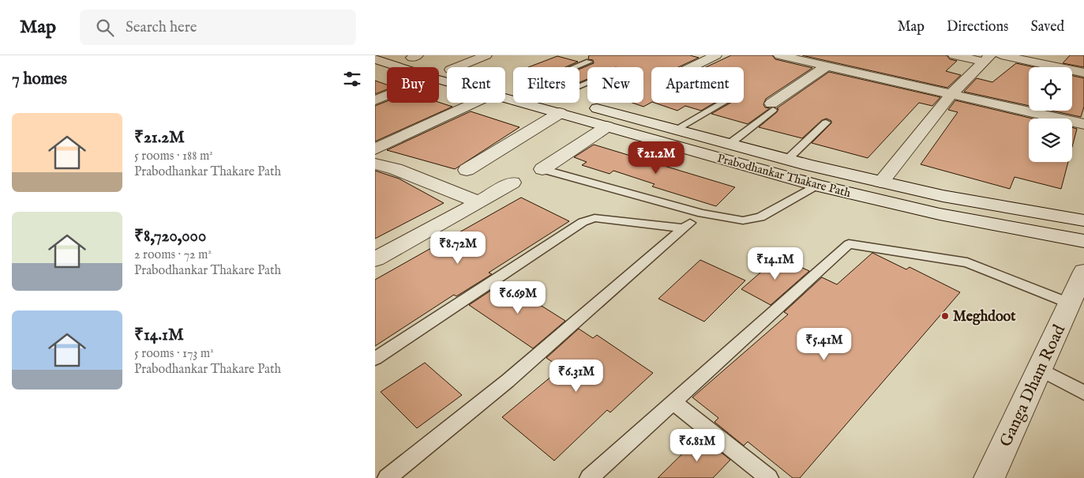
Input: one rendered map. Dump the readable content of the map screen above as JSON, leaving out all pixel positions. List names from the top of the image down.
{
  "streets": {
    "street": ["Prabodhankar Thakare Path", "Ganga Dham Road"]
  },
  "places": ["Meghdoot"],
  "page": {
    "header": "Map",
    "search": "Search here",
    "nav": ["Map", "Directions", "Saved"],
    "heading": "7 homes",
    "chip": [
      "Buy",
      "Rent",
      "Filters",
      "New",
      "Apartment"
    ],
    "list": [
      {
        "name": "₹21.2M",
        "note": "5 rooms · 188 m² · Prabodhankar Thakare Path"
      },
      {
        "name": "₹8,720,000",
        "note": "2 rooms · 72 m² · Prabodhankar Thakare Path"
      },
      {
        "name": "₹14.1M",
        "note": "5 rooms · 173 m² · Prabodhankar Thakare Path"
      }
    ],
    "price": [
      "₹21.2M",
      "₹8.72M",
      "₹14.1M",
      "₹6.69M",
      "₹5.41M",
      "₹6.31M",
      "₹6.81M"
    ]
  }
}
